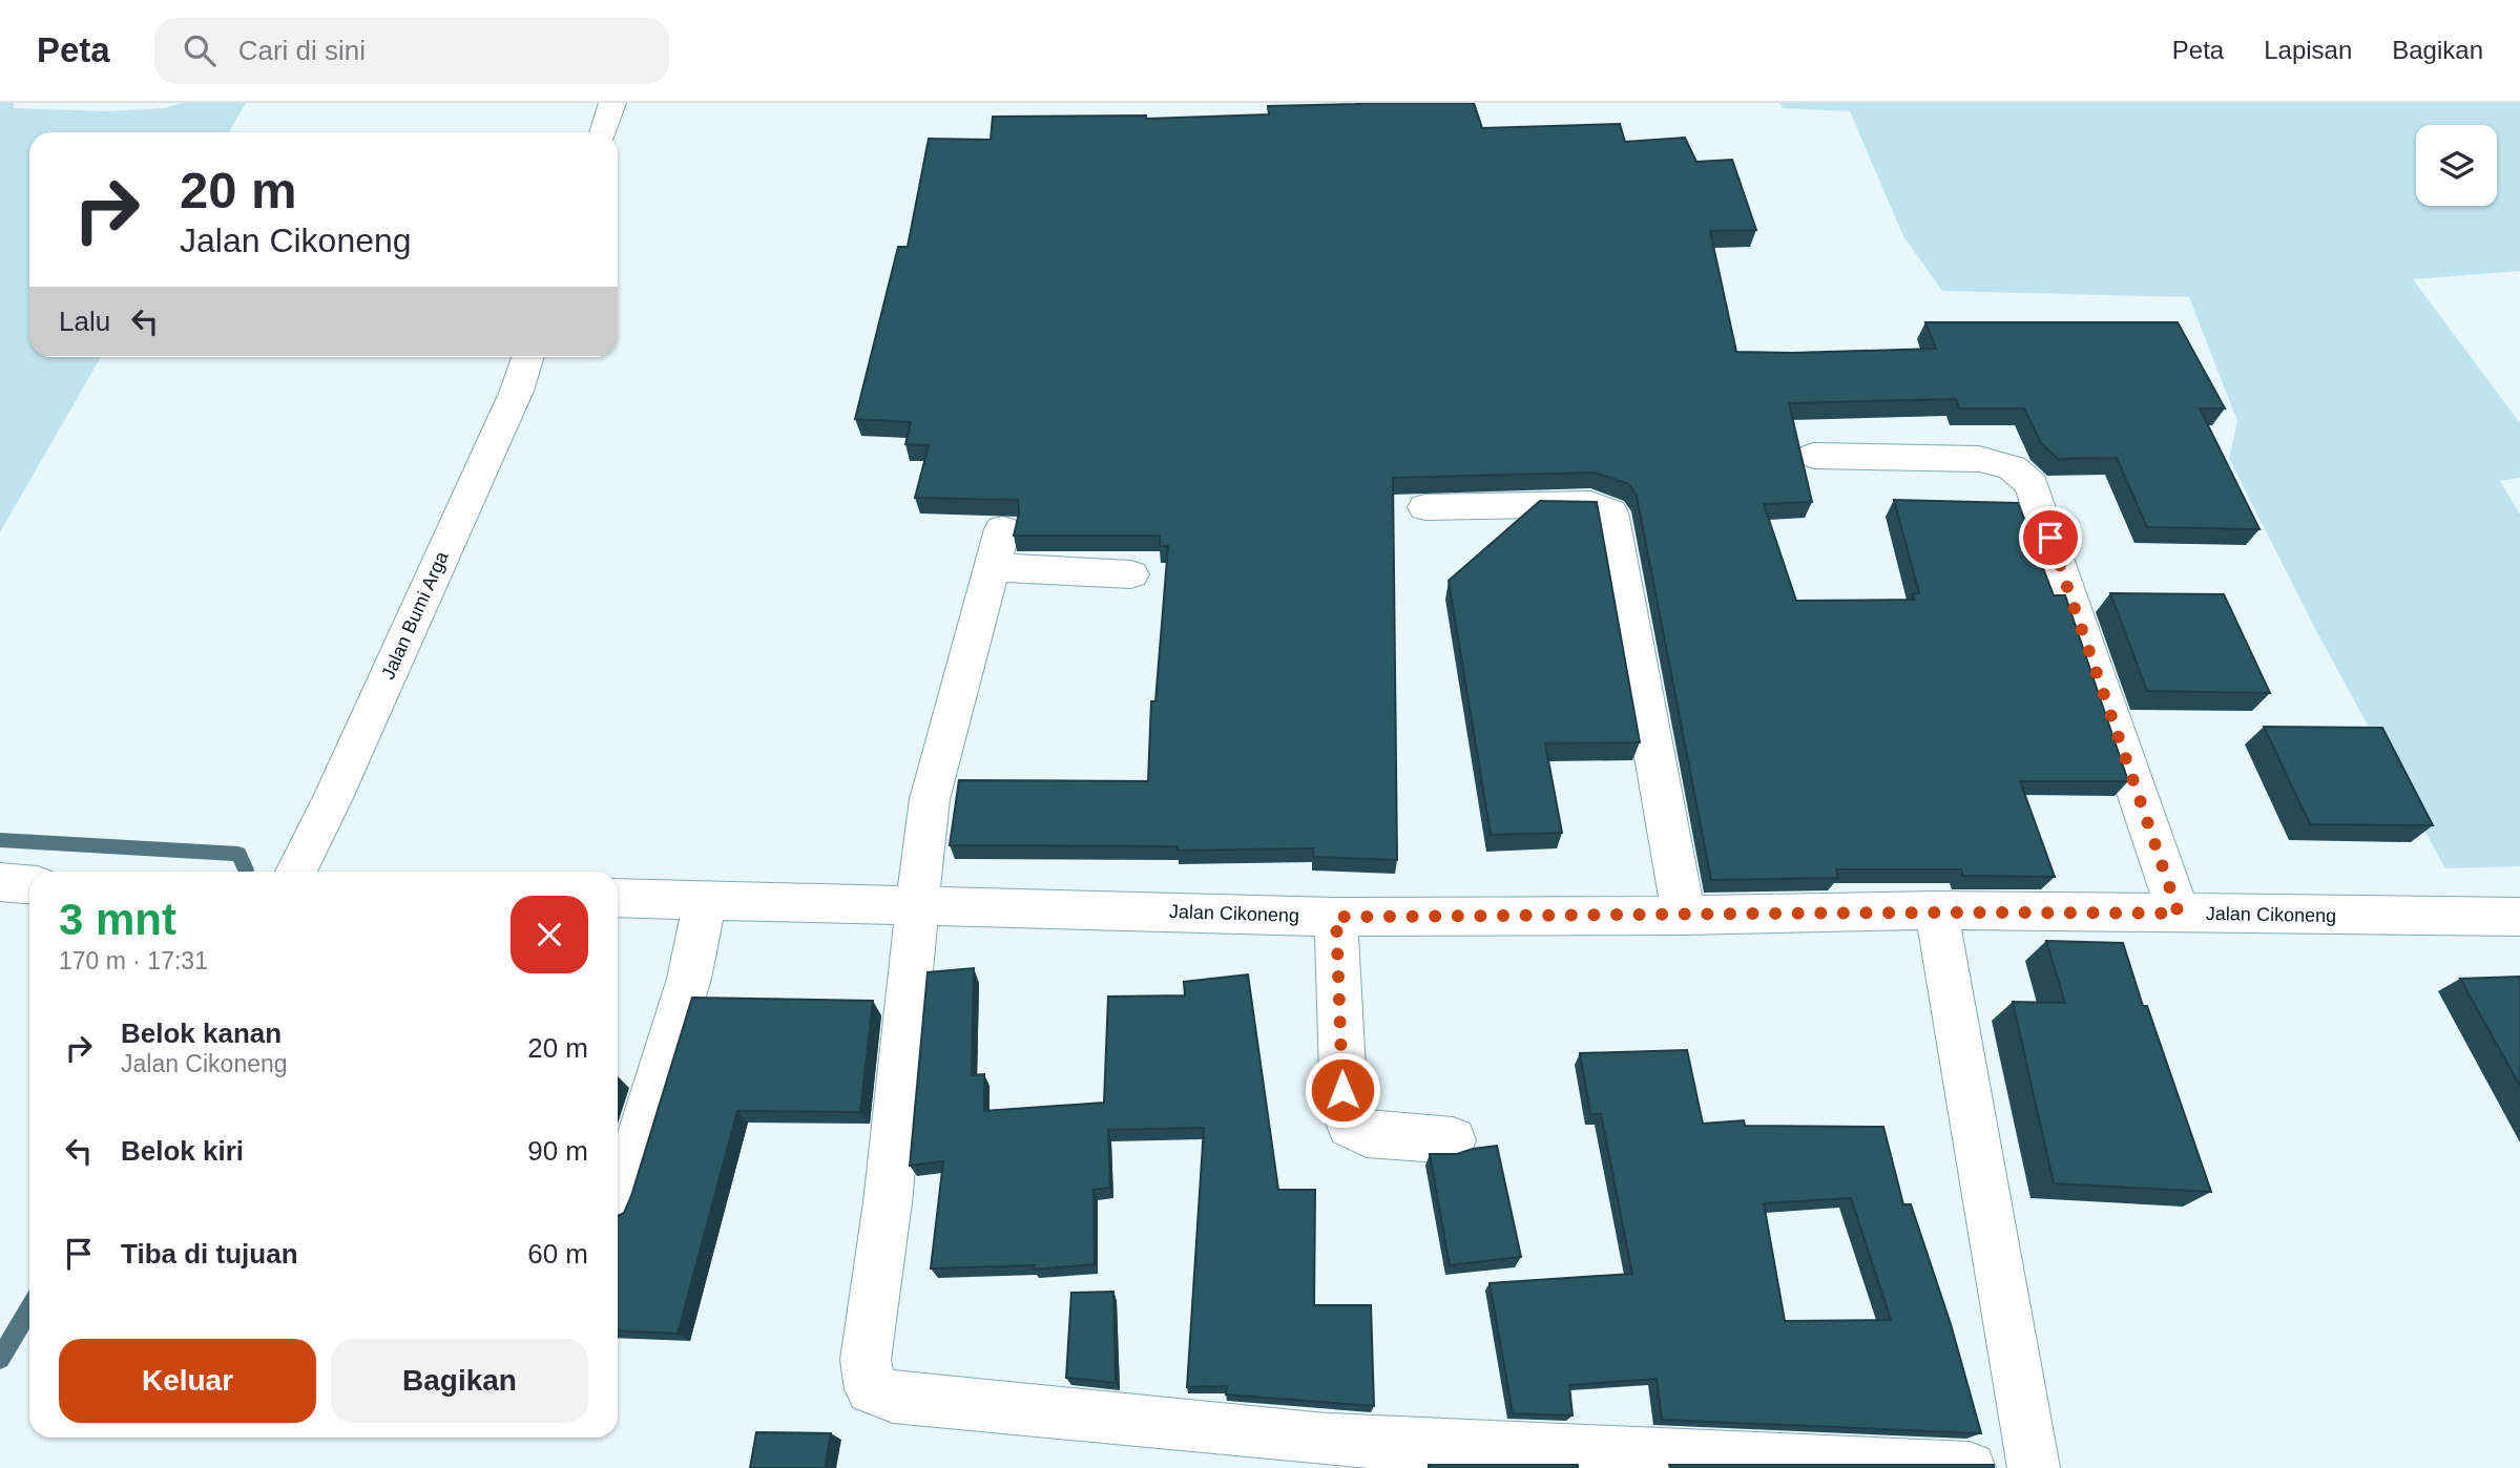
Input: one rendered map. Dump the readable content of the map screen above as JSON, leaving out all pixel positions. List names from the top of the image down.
{
  "streets": {
    "street": ["Jalan Bumi Arga", "Jalan Cikoneng"]
  },
  "page": {
    "header": "Peta",
    "search": "Cari di sini",
    "nav": ["Peta", "Lapisan", "Bagikan"],
    "turn": ["20 m", "Jalan Cikoneng"],
    "then": "Lalu",
    "heading": ["3 mnt", "170 m · 17:31"],
    "list": [
      {
        "name": "Belok kanan",
        "note": "Jalan Cikoneng",
        "value": "20 m"
      },
      {
        "name": "Belok kiri",
        "value": "90 m"
      },
      {
        "name": "Tiba di tujuan",
        "value": "60 m"
      }
    ],
    "buttons": ["Keluar", "Bagikan"]
  }
}
